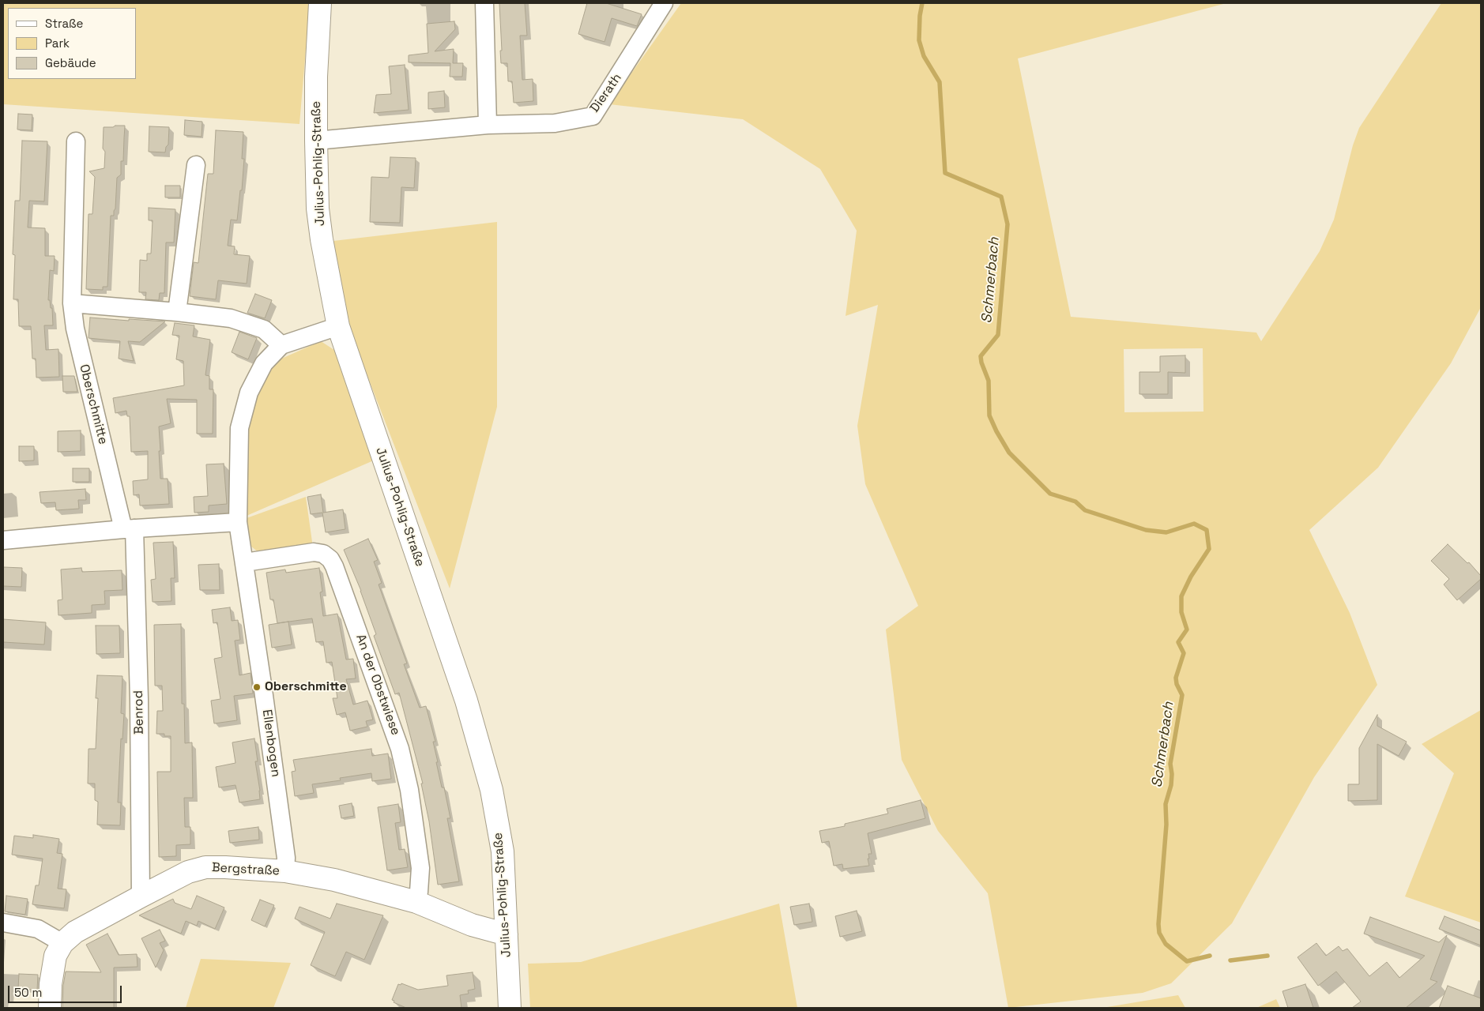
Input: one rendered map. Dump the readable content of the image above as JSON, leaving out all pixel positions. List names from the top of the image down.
{
  "streets": {
    "street": [
      "Dierath",
      "Julius-Pohlig-Straße",
      "Oberschmitte",
      "An der Obstwiese",
      "Benrod",
      "Ellenbogen",
      "Bergstraße"
    ]
  },
  "crossings": [
    ["Dierath", "Julius-Pohlig-Straße"],
    ["Julius-Pohlig-Straße", "Bergstraße"],
    ["Oberschmitte", "Benrod"],
    ["An der Obstwiese", "Ellenbogen"],
    ["An der Obstwiese", "Bergstraße"],
    ["Benrod", "Bergstraße"],
    ["Ellenbogen", "Bergstraße"]
  ],
  "water": ["Schmerbach"],
  "places": ["Oberschmitte"],
  "legend": ["Straße", "Park", "Gebäude"],
  "scale_bar": "50 m"
}
